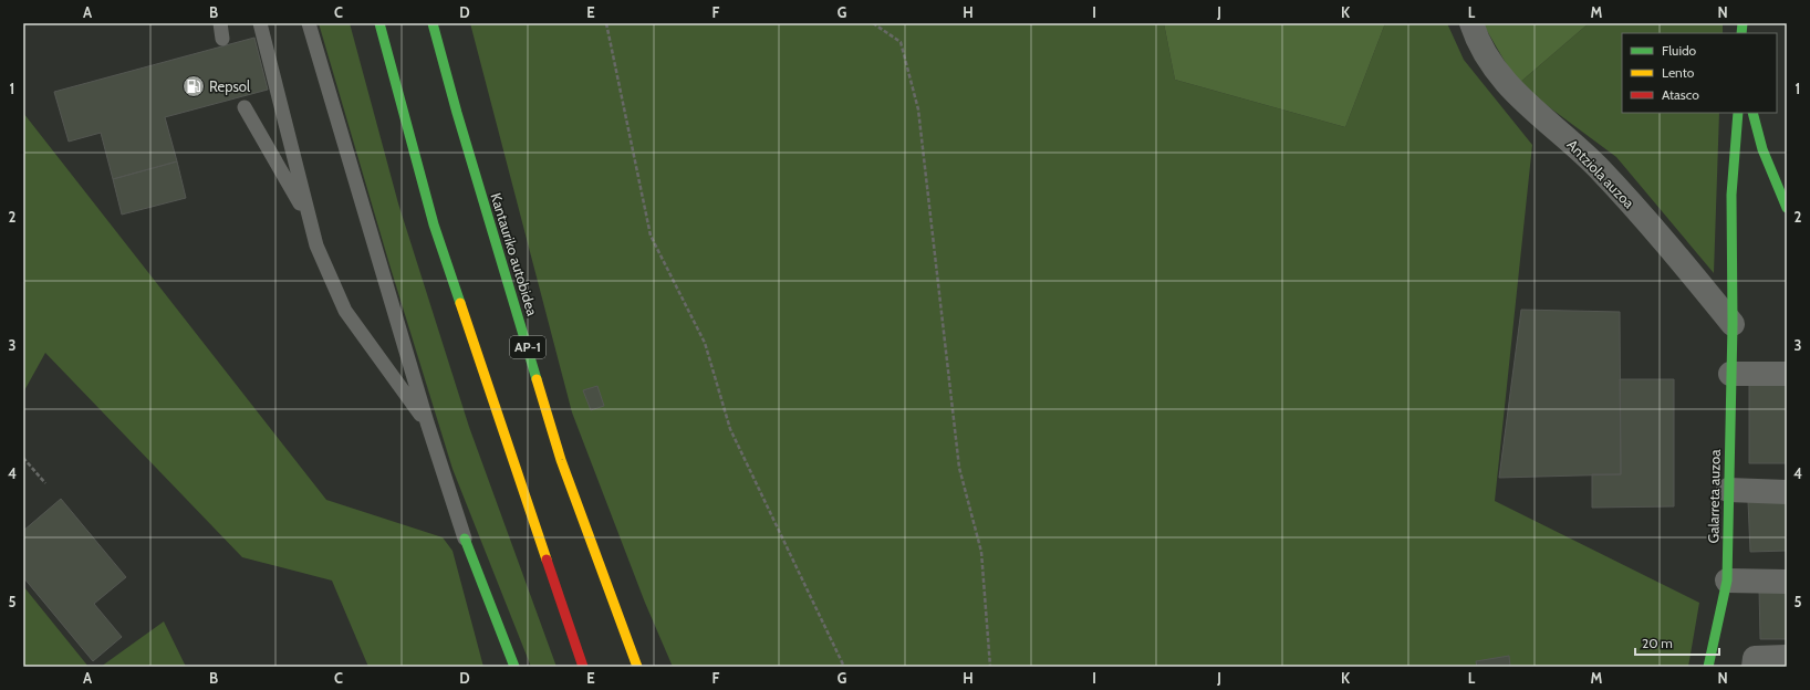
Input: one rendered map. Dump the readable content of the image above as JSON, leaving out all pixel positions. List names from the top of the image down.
{
  "streets": {
    "main road": ["Kantauriko autobidea", "AP-1", "Galarreta auzoa"],
    "street": ["Antziola auzoa"]
  },
  "crossings": [
    ["Antziola auzoa", "Galarreta auzoa"]
  ],
  "places": {
    "fuel station": ["Repsol"]
  },
  "legend": ["Fluido", "Lento", "Atasco"],
  "scale_bar": "20 m",
  "grid": {
    "columns": [
      "A",
      "B",
      "C",
      "D",
      "E",
      "F",
      "G",
      "H",
      "I",
      "J",
      "K",
      "L",
      "M",
      "N"
    ],
    "rows": [
      "1",
      "2",
      "3",
      "4",
      "5"
    ]
  }
}
